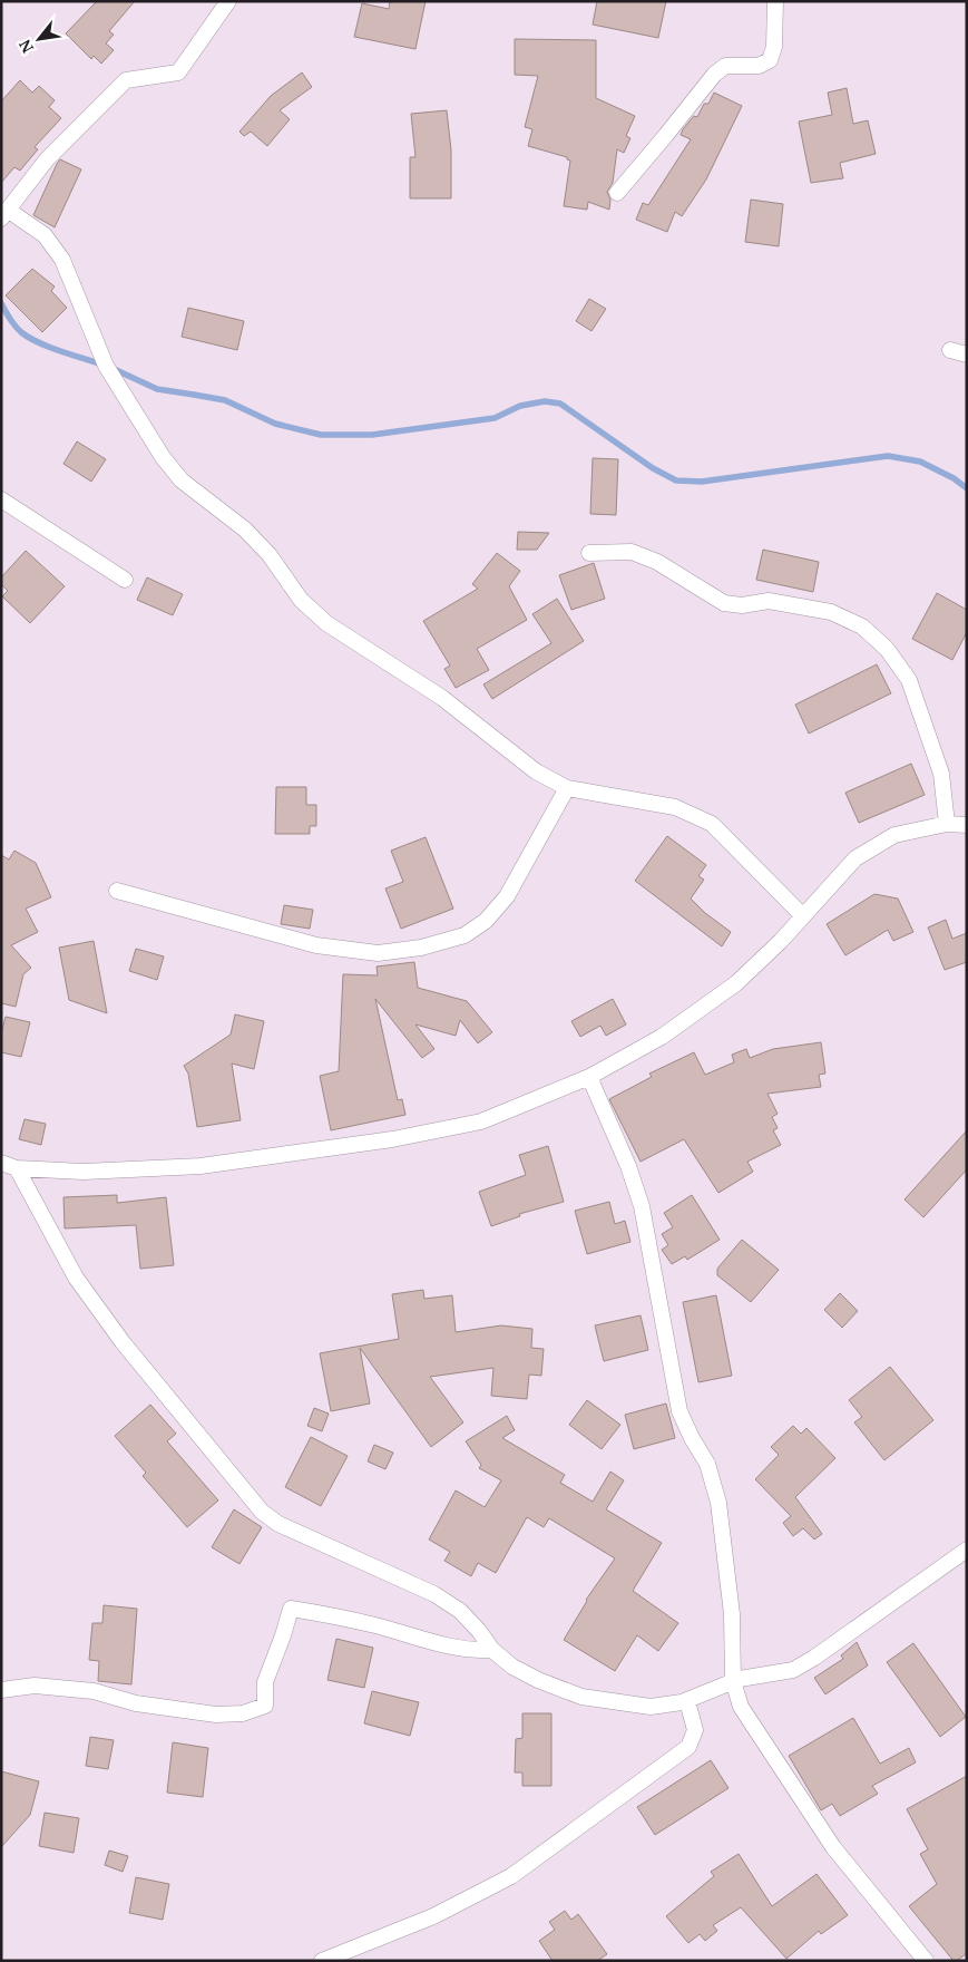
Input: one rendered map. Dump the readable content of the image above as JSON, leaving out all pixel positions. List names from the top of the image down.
{
  "north": "bottom left"
}
